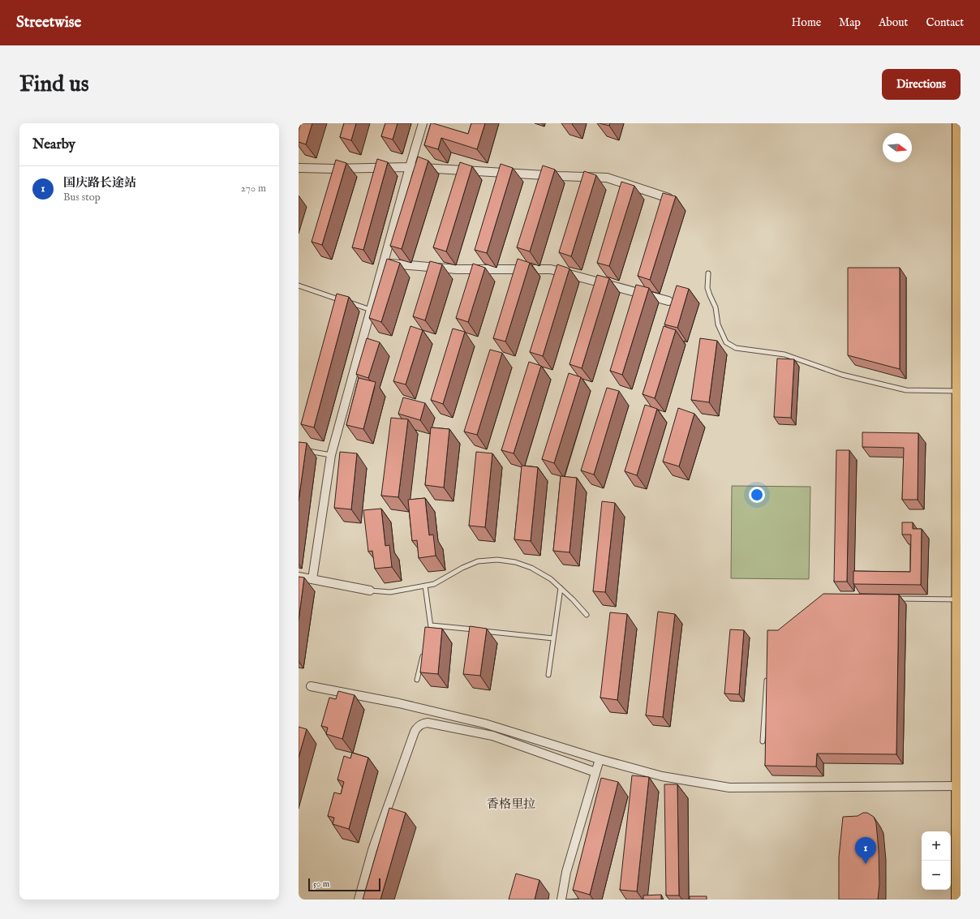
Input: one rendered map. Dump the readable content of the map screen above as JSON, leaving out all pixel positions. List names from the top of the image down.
{
  "districts": ["香格里拉"],
  "scale_bar": "50 m",
  "north": "right",
  "page": {
    "header": "Streetwise",
    "nav": [
      "Home",
      "Map",
      "About",
      "Contact"
    ],
    "buttons": "Directions",
    "title": "Find us",
    "heading": "Nearby",
    "list": [
      {
        "mark": "1",
        "name": "国庆路长途站",
        "note": "Bus stop",
        "value": "270 m"
      }
    ],
    "map_buttons": ["+", "−"],
    "pins": "1",
    "scale": "50 m"
  }
}
